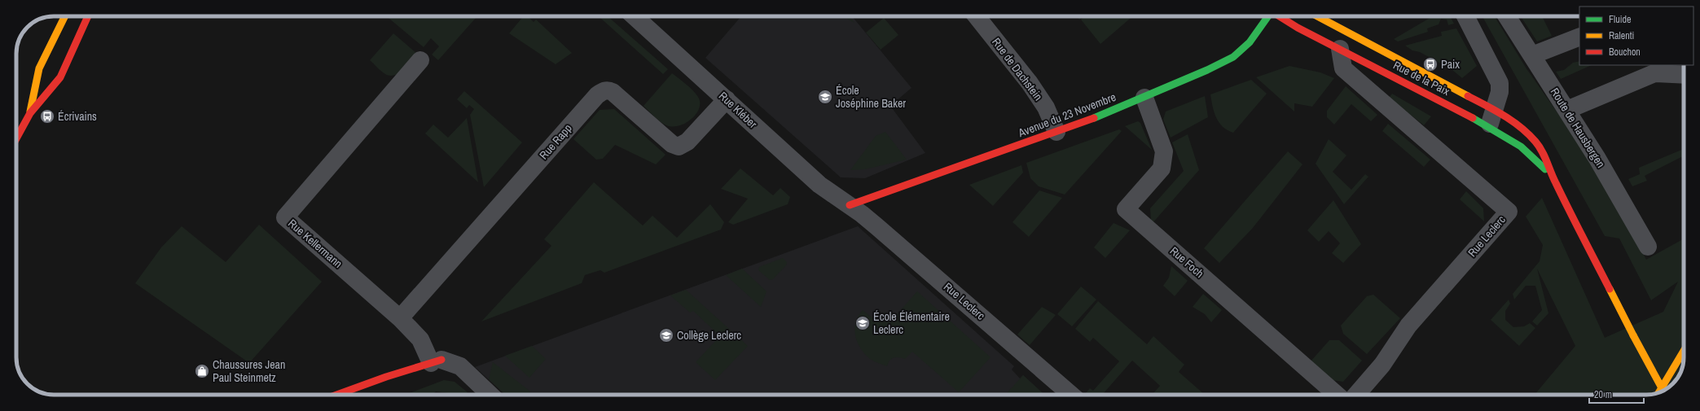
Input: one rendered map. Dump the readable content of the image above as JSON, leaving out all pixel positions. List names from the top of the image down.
{
  "streets": {
    "main road": ["Rue de la Paix", "Avenue du 23 Novembre"],
    "street": [
      "Rue de Dachstein",
      "Rue Kléber",
      "Route de Hausbergen",
      "Rue Rapp",
      "Rue Leclerc",
      "Rue Kellermann",
      "Rue Foch"
    ]
  },
  "crossings": [
    ["Rue de Dachstein", "Avenue du 23 Novembre"],
    ["Rue de la Paix", "Rue Leclerc"],
    ["Rue Kléber", "Avenue du 23 Novembre"],
    ["Rue Kléber", "Rue Rapp"],
    ["Rue Kléber", "Rue Leclerc"],
    ["Avenue du 23 Novembre", "Rue Leclerc"],
    ["Avenue du 23 Novembre", "Rue Foch"],
    ["Rue Rapp", "Rue Kellermann"]
  ],
  "places": {
    "bus stop": ["Paix", "Écrivains"],
    "school or university": ["École Joséphine Baker", "École Élémentaire Leclerc", "Collège Leclerc"],
    "shop": ["Chaussures Jean Paul Steinmetz"]
  },
  "legend": ["Fluide", "Ralenti", "Bouchon"],
  "scale_bar": "20 m"
}
